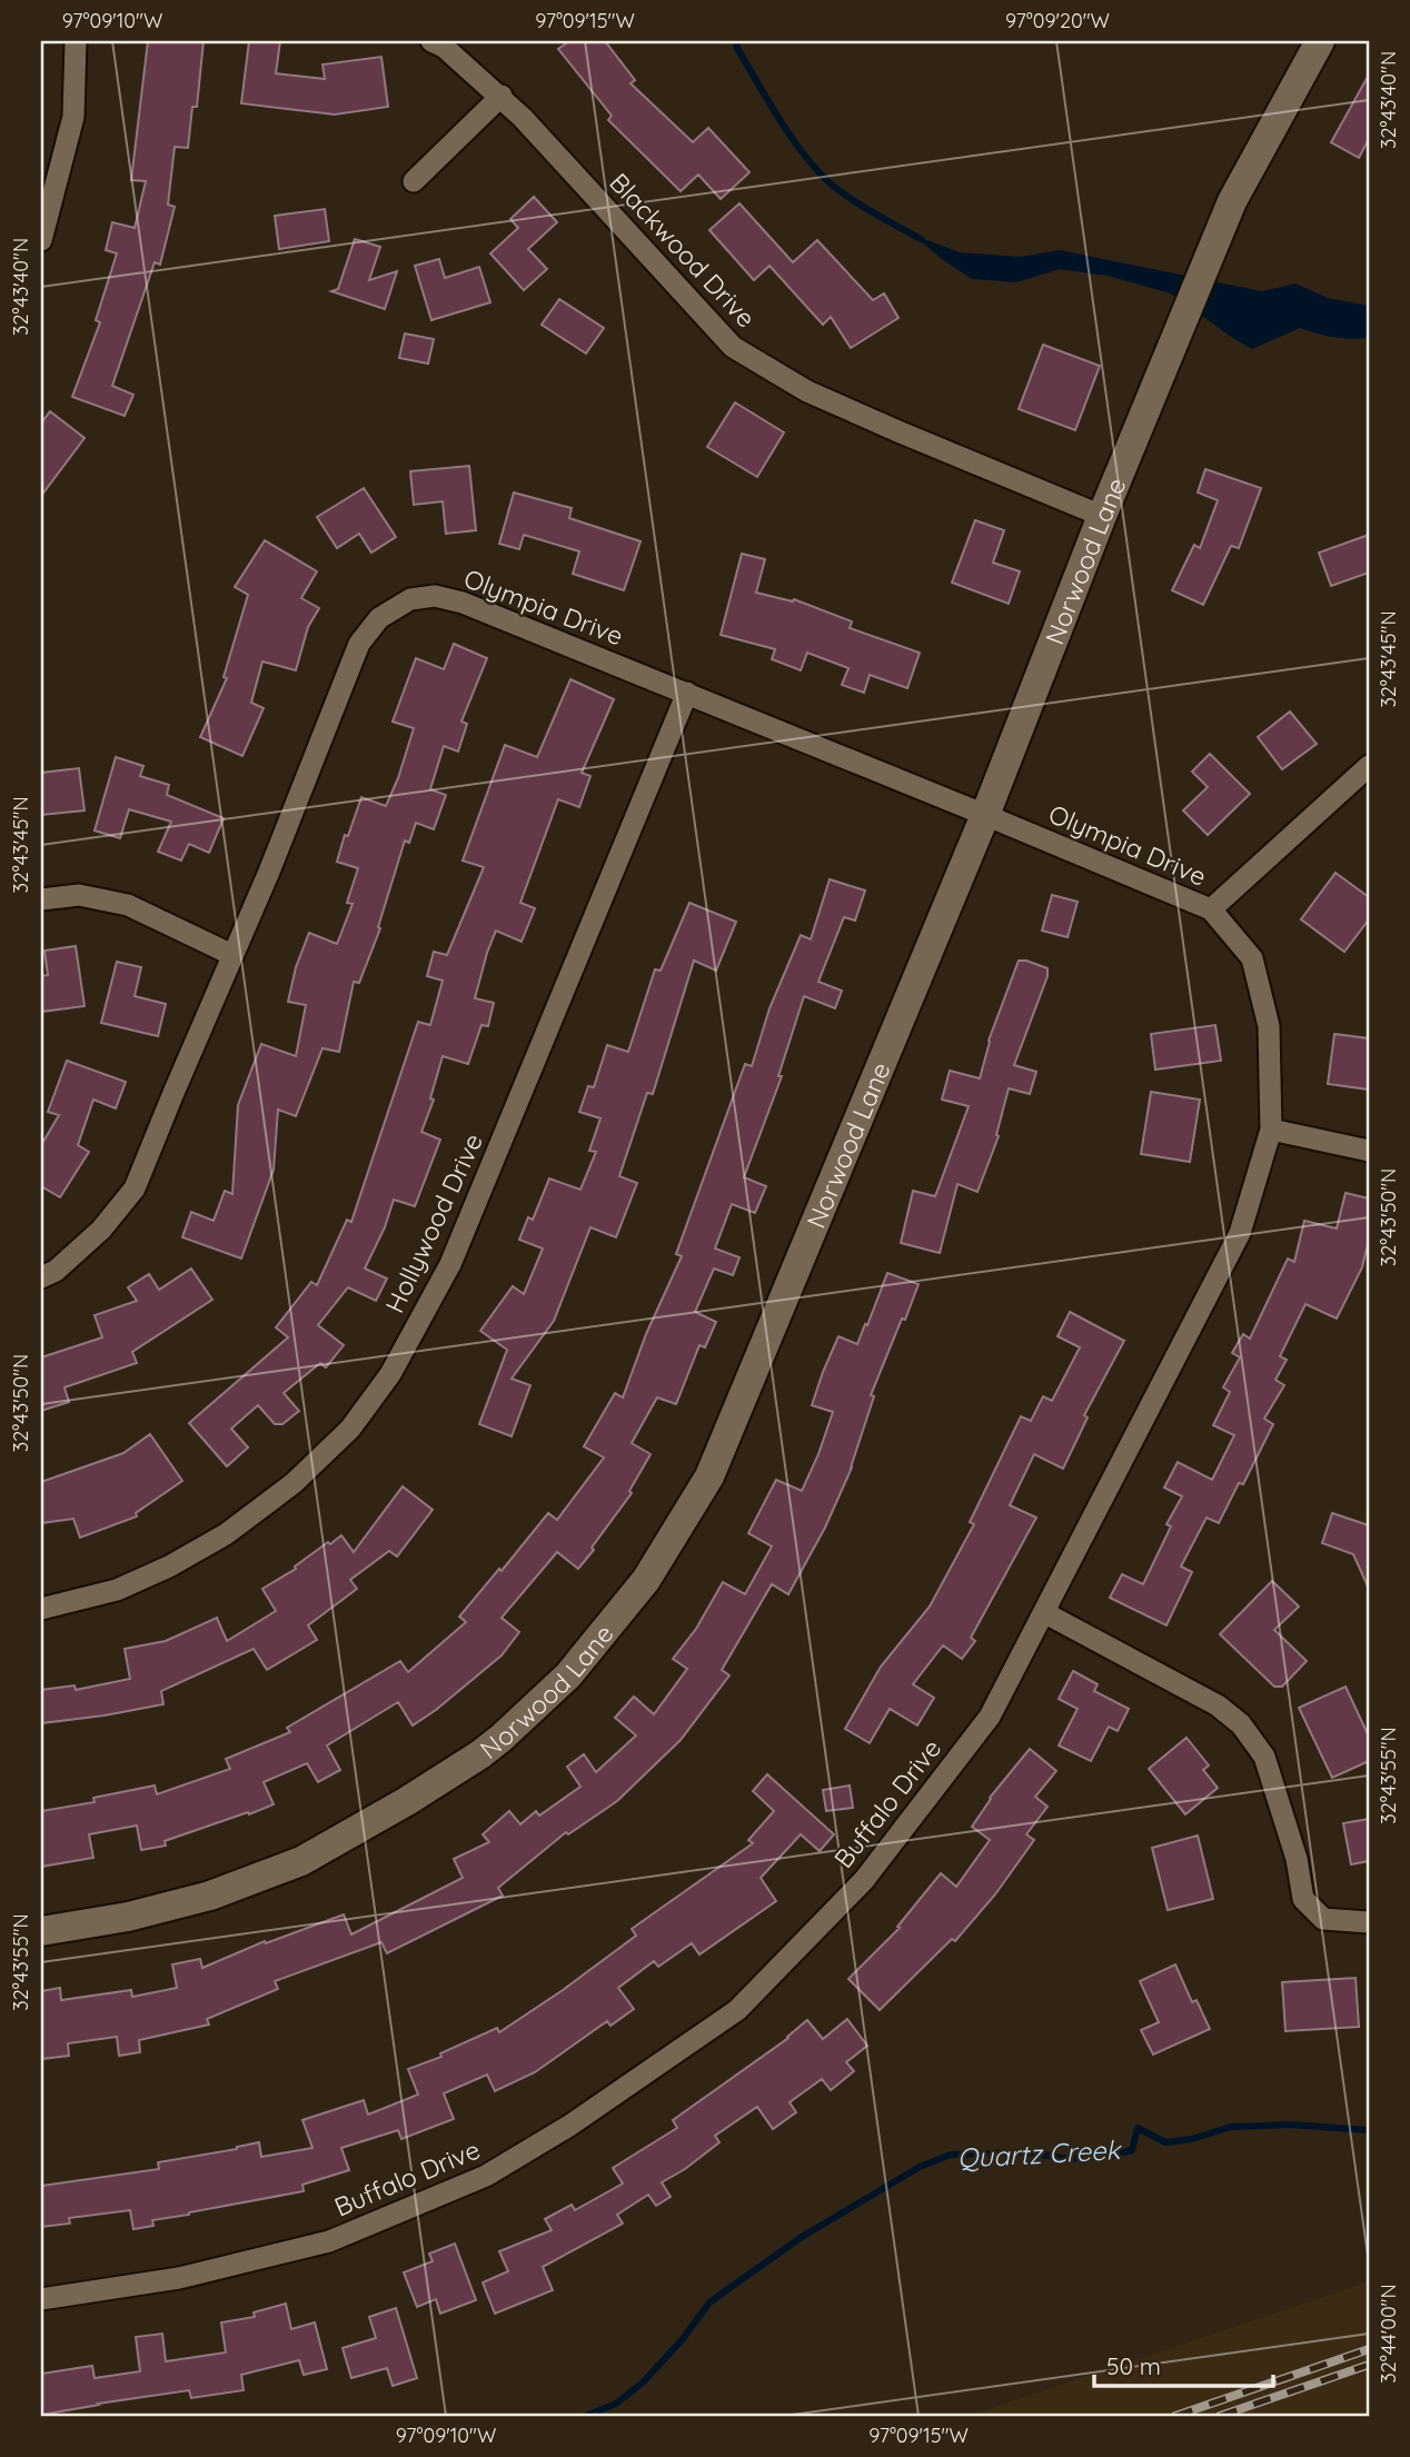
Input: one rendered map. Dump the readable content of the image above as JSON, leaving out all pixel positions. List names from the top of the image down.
{
  "streets": {
    "street": [
      "Blackwood Drive",
      "Norwood Lane",
      "Olympia Drive",
      "Hollywood Drive",
      "Buffalo Drive"
    ]
  },
  "crossings": [
    ["Blackwood Drive", "Norwood Lane"],
    ["Norwood Lane", "Olympia Drive"],
    ["Olympia Drive", "Hollywood Drive"],
    ["Olympia Drive", "Buffalo Drive"]
  ],
  "water": ["Quartz Creek"],
  "scale_bar": "50 m",
  "coordinates": [
    "97°09'10\"W",
    "97°09'15\"W",
    "97°09'20\"W",
    "32°43'40\"N",
    "32°43'45\"N",
    "32°43'50\"N",
    "32°43'55\"N",
    "32°44'00\"N"
  ]
}
